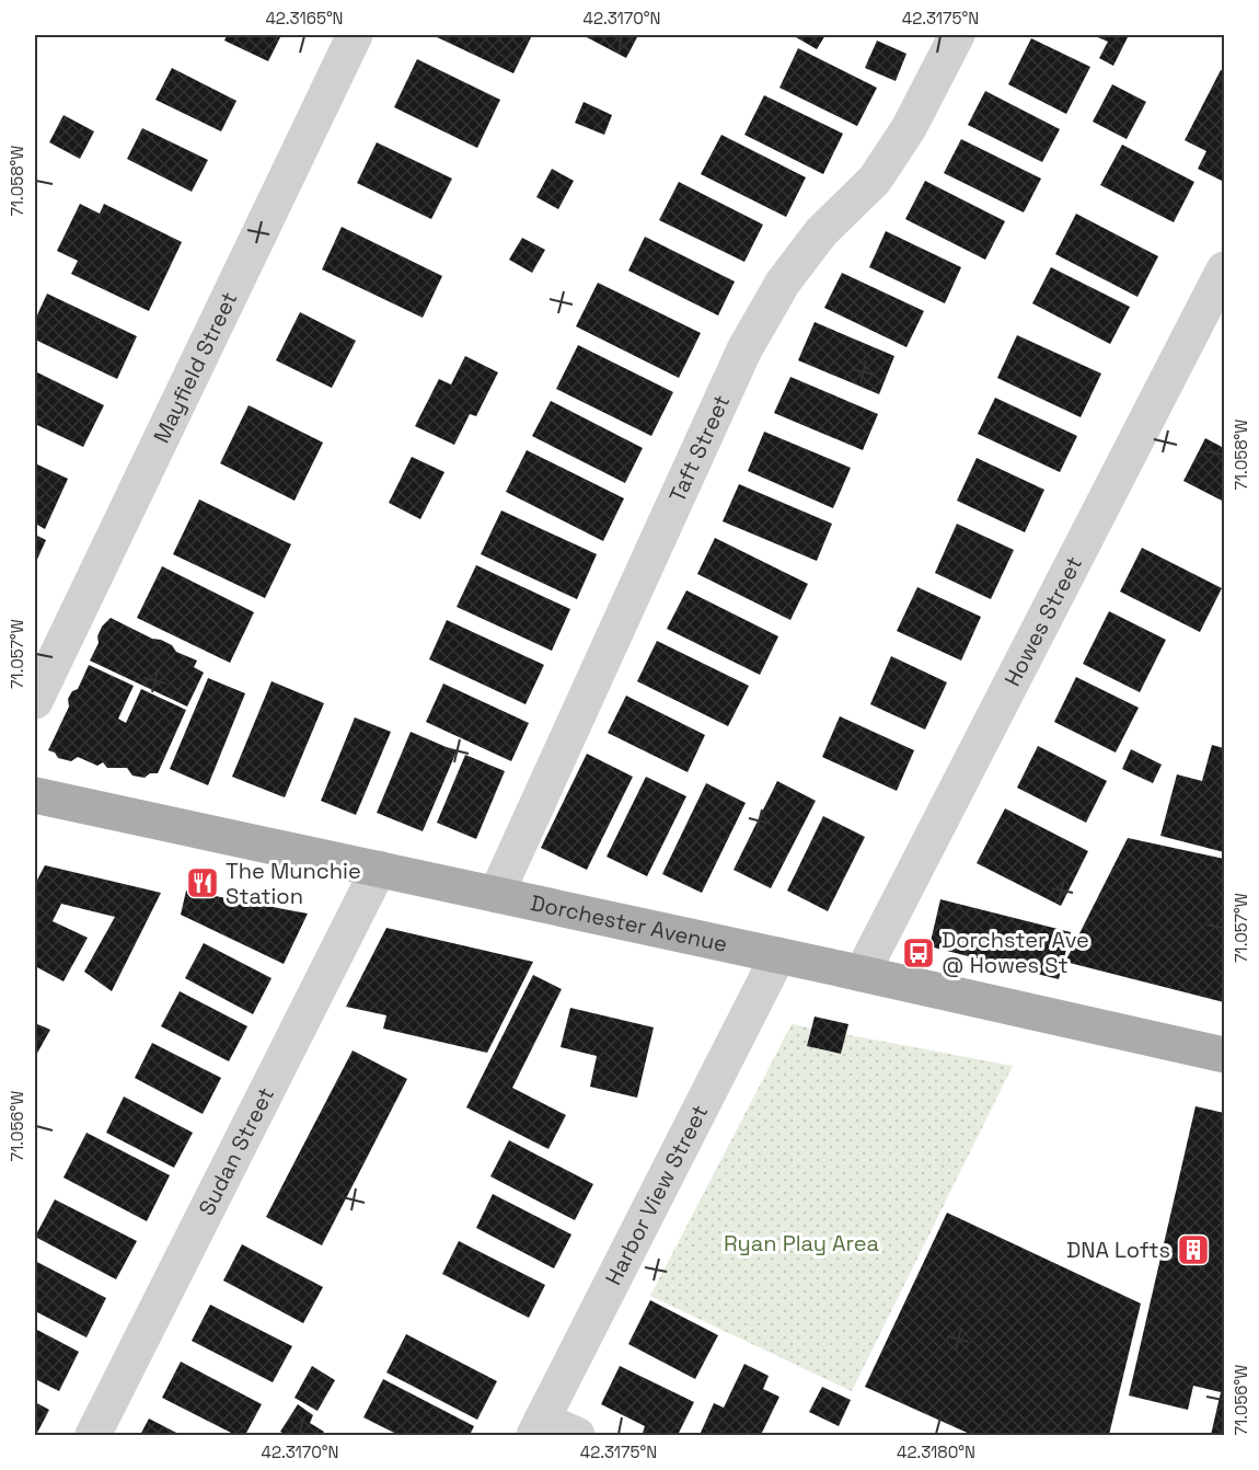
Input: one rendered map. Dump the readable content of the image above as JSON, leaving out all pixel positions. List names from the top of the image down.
{
  "streets": {
    "main road": ["Dorchester Avenue"],
    "street": [
      "Mayfield Street",
      "Taft Street",
      "Howes Street",
      "Sudan Street",
      "Harbor View Street"
    ]
  },
  "crossings": [
    ["Taft Street", "Dorchester Avenue"],
    ["Howes Street", "Dorchester Avenue"],
    ["Dorchester Avenue", "Sudan Street"],
    ["Dorchester Avenue", "Harbor View Street"]
  ],
  "parks": ["Ryan Play Area"],
  "places": {
    "restaurant": ["The Munchie Station"],
    "bus stop": ["Dorchster Ave @ Howes St"],
    "building": ["DNA Lofts"]
  },
  "coordinates": [
    "42.3165°N",
    "42.3170°N",
    "42.3175°N",
    "71.058°W",
    "71.057°W",
    "71.056°W",
    "42.3180°N"
  ]
}
